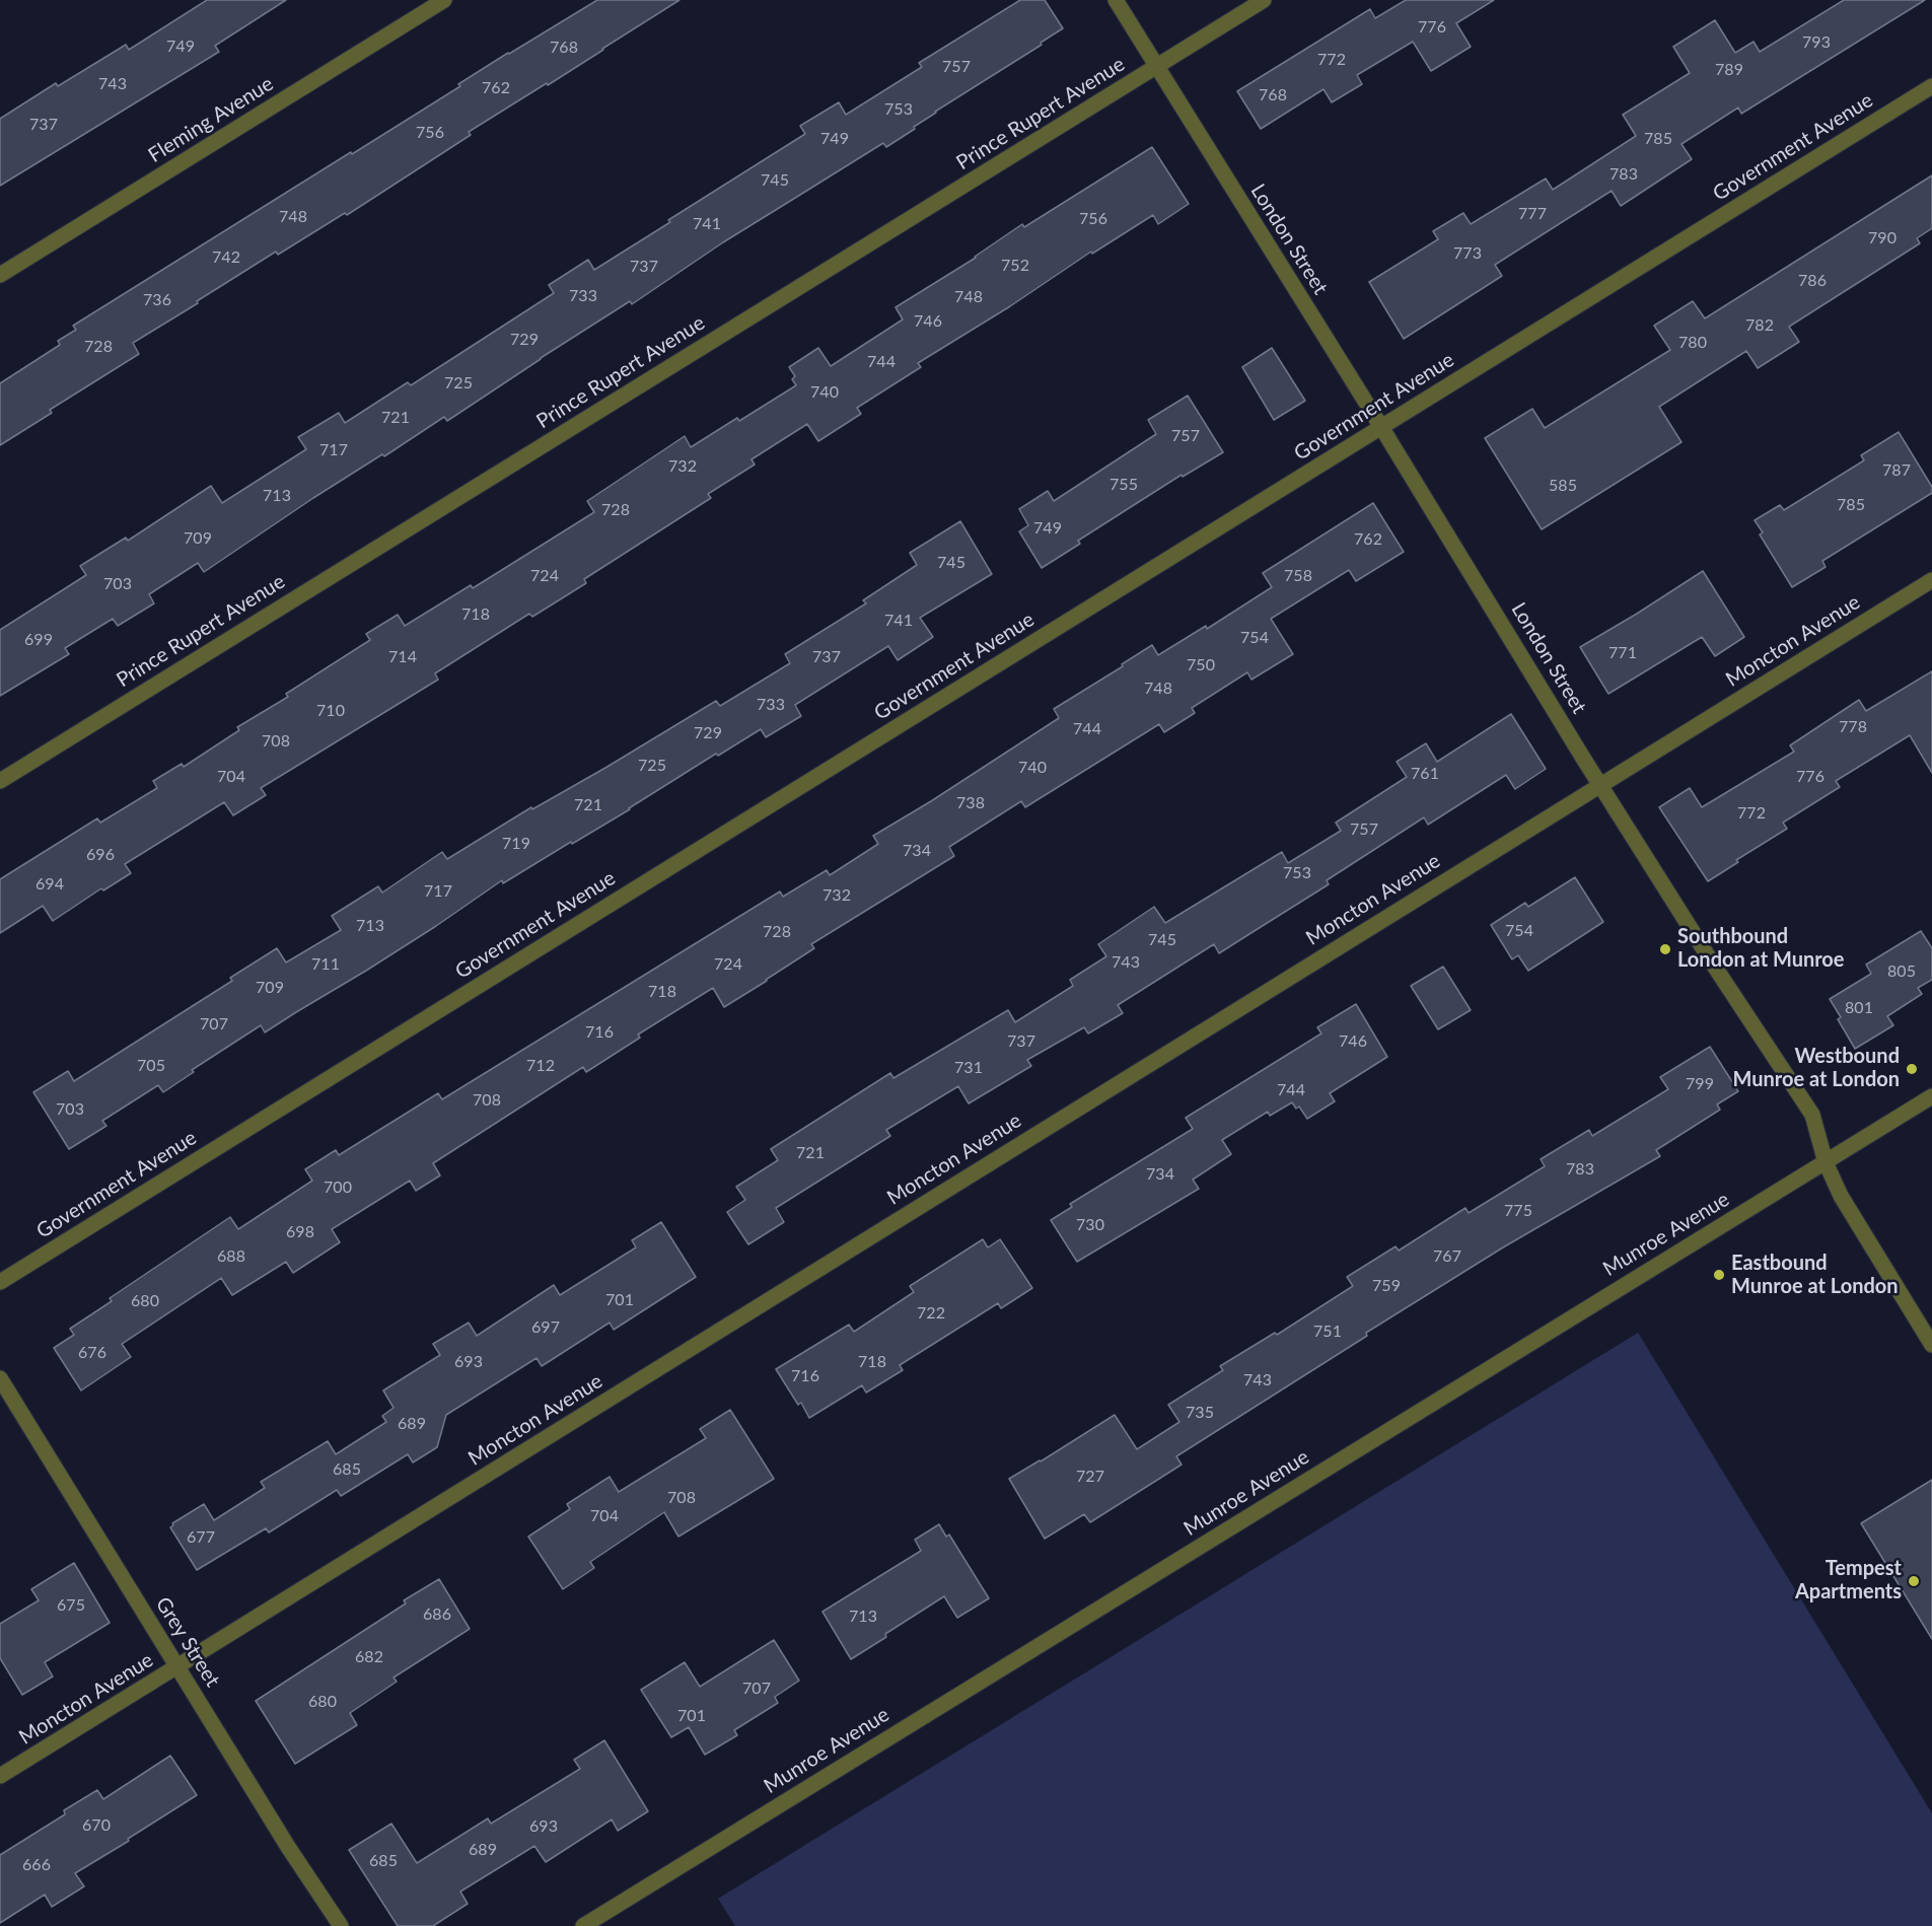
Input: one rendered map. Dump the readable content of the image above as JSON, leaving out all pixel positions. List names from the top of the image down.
{
  "streets": {
    "street": [
      "Prince Rupert Avenue",
      "Fleming Avenue",
      "Government Avenue",
      "London Street",
      "Moncton Avenue",
      "Munroe Avenue",
      "Grey Street"
    ]
  },
  "crossings": [
    ["Prince Rupert Avenue", "London Street"],
    ["Government Avenue", "London Street"],
    ["London Street", "Moncton Avenue"],
    ["London Street", "Munroe Avenue"],
    ["Moncton Avenue", "Grey Street"]
  ],
  "places": [
    "Southbound London at Munroe",
    "Westbound Munroe at London",
    "Eastbound Munroe at London",
    "Tempest Apartments"
  ],
  "house_numbers": [
    "776",
    "793",
    "749",
    "768",
    "772",
    "757",
    "789",
    "743",
    "762",
    "768",
    "753",
    "737",
    "756",
    "749",
    "785",
    "783",
    "745",
    "777",
    "748",
    "756",
    "741",
    "790",
    "773",
    "742",
    "752",
    "737",
    "786",
    "733",
    "748",
    "736",
    "746",
    "782",
    "729",
    "780",
    "728",
    "744",
    "725",
    "740",
    "721",
    "757",
    "717",
    "732",
    "787",
    "755",
    "585",
    "713",
    "785",
    "728",
    "749",
    "709",
    "762",
    "745",
    "724",
    "758",
    "703",
    "718",
    "741",
    "754",
    "699",
    "771",
    "714",
    "737",
    "750",
    "748",
    "733",
    "710",
    "778",
    "744",
    "729",
    "708",
    "725",
    "740",
    "761",
    "704",
    "776",
    "738",
    "721",
    "772",
    "757",
    "719",
    "734",
    "696",
    "753",
    "694",
    "717",
    "732",
    "713",
    "754",
    "728",
    "745",
    "743",
    "711",
    "724",
    "805",
    "709",
    "718",
    "801",
    "707",
    "716",
    "737",
    "746",
    "705",
    "712",
    "731",
    "799",
    "744",
    "708",
    "703",
    "721",
    "783",
    "734",
    "700",
    "775",
    "730",
    "698",
    "688",
    "767",
    "759",
    "701",
    "680",
    "722",
    "697",
    "751",
    "676",
    "693",
    "718",
    "716",
    "743",
    "735",
    "689",
    "685",
    "727",
    "708",
    "704",
    "677",
    "675",
    "686",
    "713",
    "682",
    "707",
    "680",
    "701",
    "670",
    "693",
    "689",
    "685",
    "666"
  ]
}
